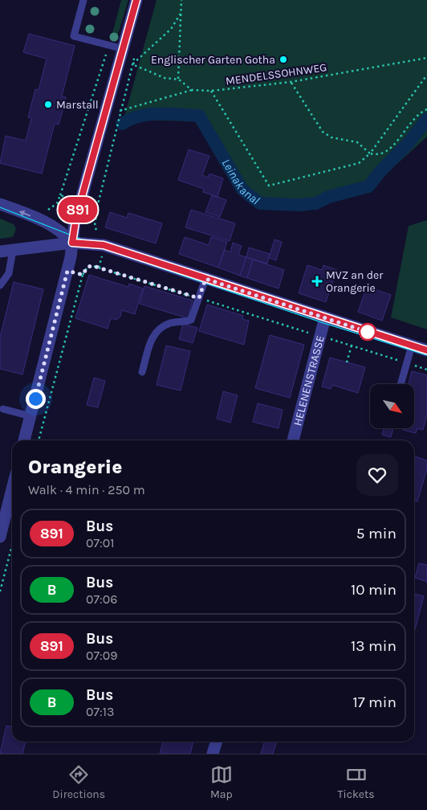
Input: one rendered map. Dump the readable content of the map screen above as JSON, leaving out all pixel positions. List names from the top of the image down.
{
  "streets": {
    "street": ["HELENENSTRASSE"],
    "path": ["MENDELSSOHNWEG"]
  },
  "water": ["Leinakanal"],
  "places": {
    "other": ["Englischer Garten Gotha", "Marstall"],
    "health": ["MVZ an der Orangerie"]
  },
  "lines": ["bus line 891"],
  "north": "bottom right",
  "page": {
    "on_map": "891",
    "heading": ["Orangerie", "Walk · 4 min · 250 m"],
    "list": [
      {
        "mark": "891",
        "name": "Bus",
        "note": "07:01",
        "value": "5 min"
      },
      {
        "mark": "B",
        "name": "Bus",
        "note": "07:06",
        "value": "10 min"
      },
      {
        "mark": "891",
        "name": "Bus",
        "note": "07:09",
        "value": "13 min"
      },
      {
        "mark": "B",
        "name": "Bus",
        "note": "07:13",
        "value": "17 min"
      }
    ],
    "tabs": ["Directions", "Map", "Tickets"]
  }
}
